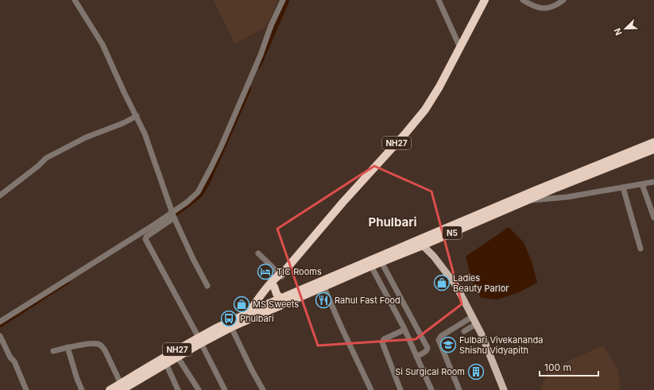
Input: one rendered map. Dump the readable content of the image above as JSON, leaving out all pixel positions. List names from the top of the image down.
{
  "streets": {
    "highway": ["NH27", "N5"]
  },
  "crossings": [
    ["NH27", "N5"]
  ],
  "districts": ["Phulbari"],
  "places": {
    "hotel": ["TIC Rooms"],
    "shop": ["Ladies Beauty Parlor", "MS Sweets"],
    "restaurant": ["Rahul Fast Food"],
    "bus stop": ["Phulbari"],
    "school or university": ["Fulbari Vivekananda Shishu Vidyapith"],
    "building": ["Si Surgical Room"]
  },
  "scale_bar": "100 m",
  "north": "bottom left"
}
